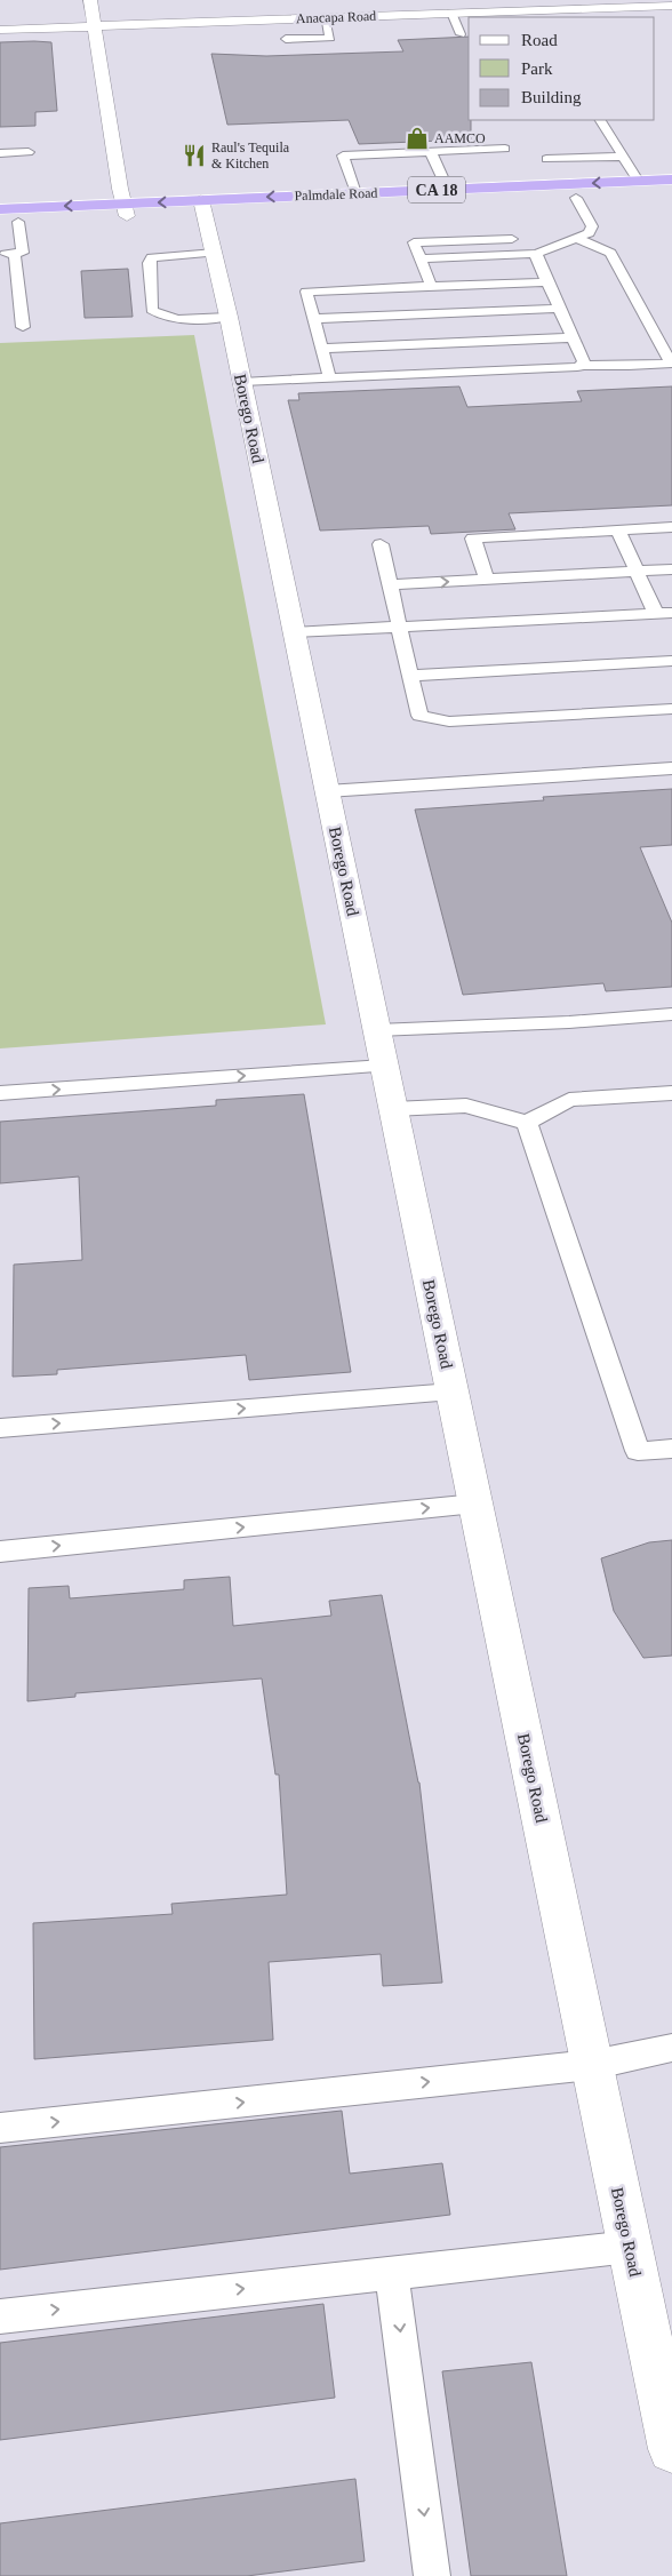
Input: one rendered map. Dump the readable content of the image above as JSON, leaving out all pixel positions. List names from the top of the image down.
{
  "streets": {
    "highway": ["CA 18", "Palmdale Road"],
    "street": ["Anacapa Road", "Borego Road"]
  },
  "crossings": [
    ["Palmdale Road", "Borego Road"]
  ],
  "places": {
    "shop": ["AAMCO"],
    "restaurant": ["Raul's Tequila & Kitchen"]
  },
  "legend": ["Road", "Park", "Building"]
}
